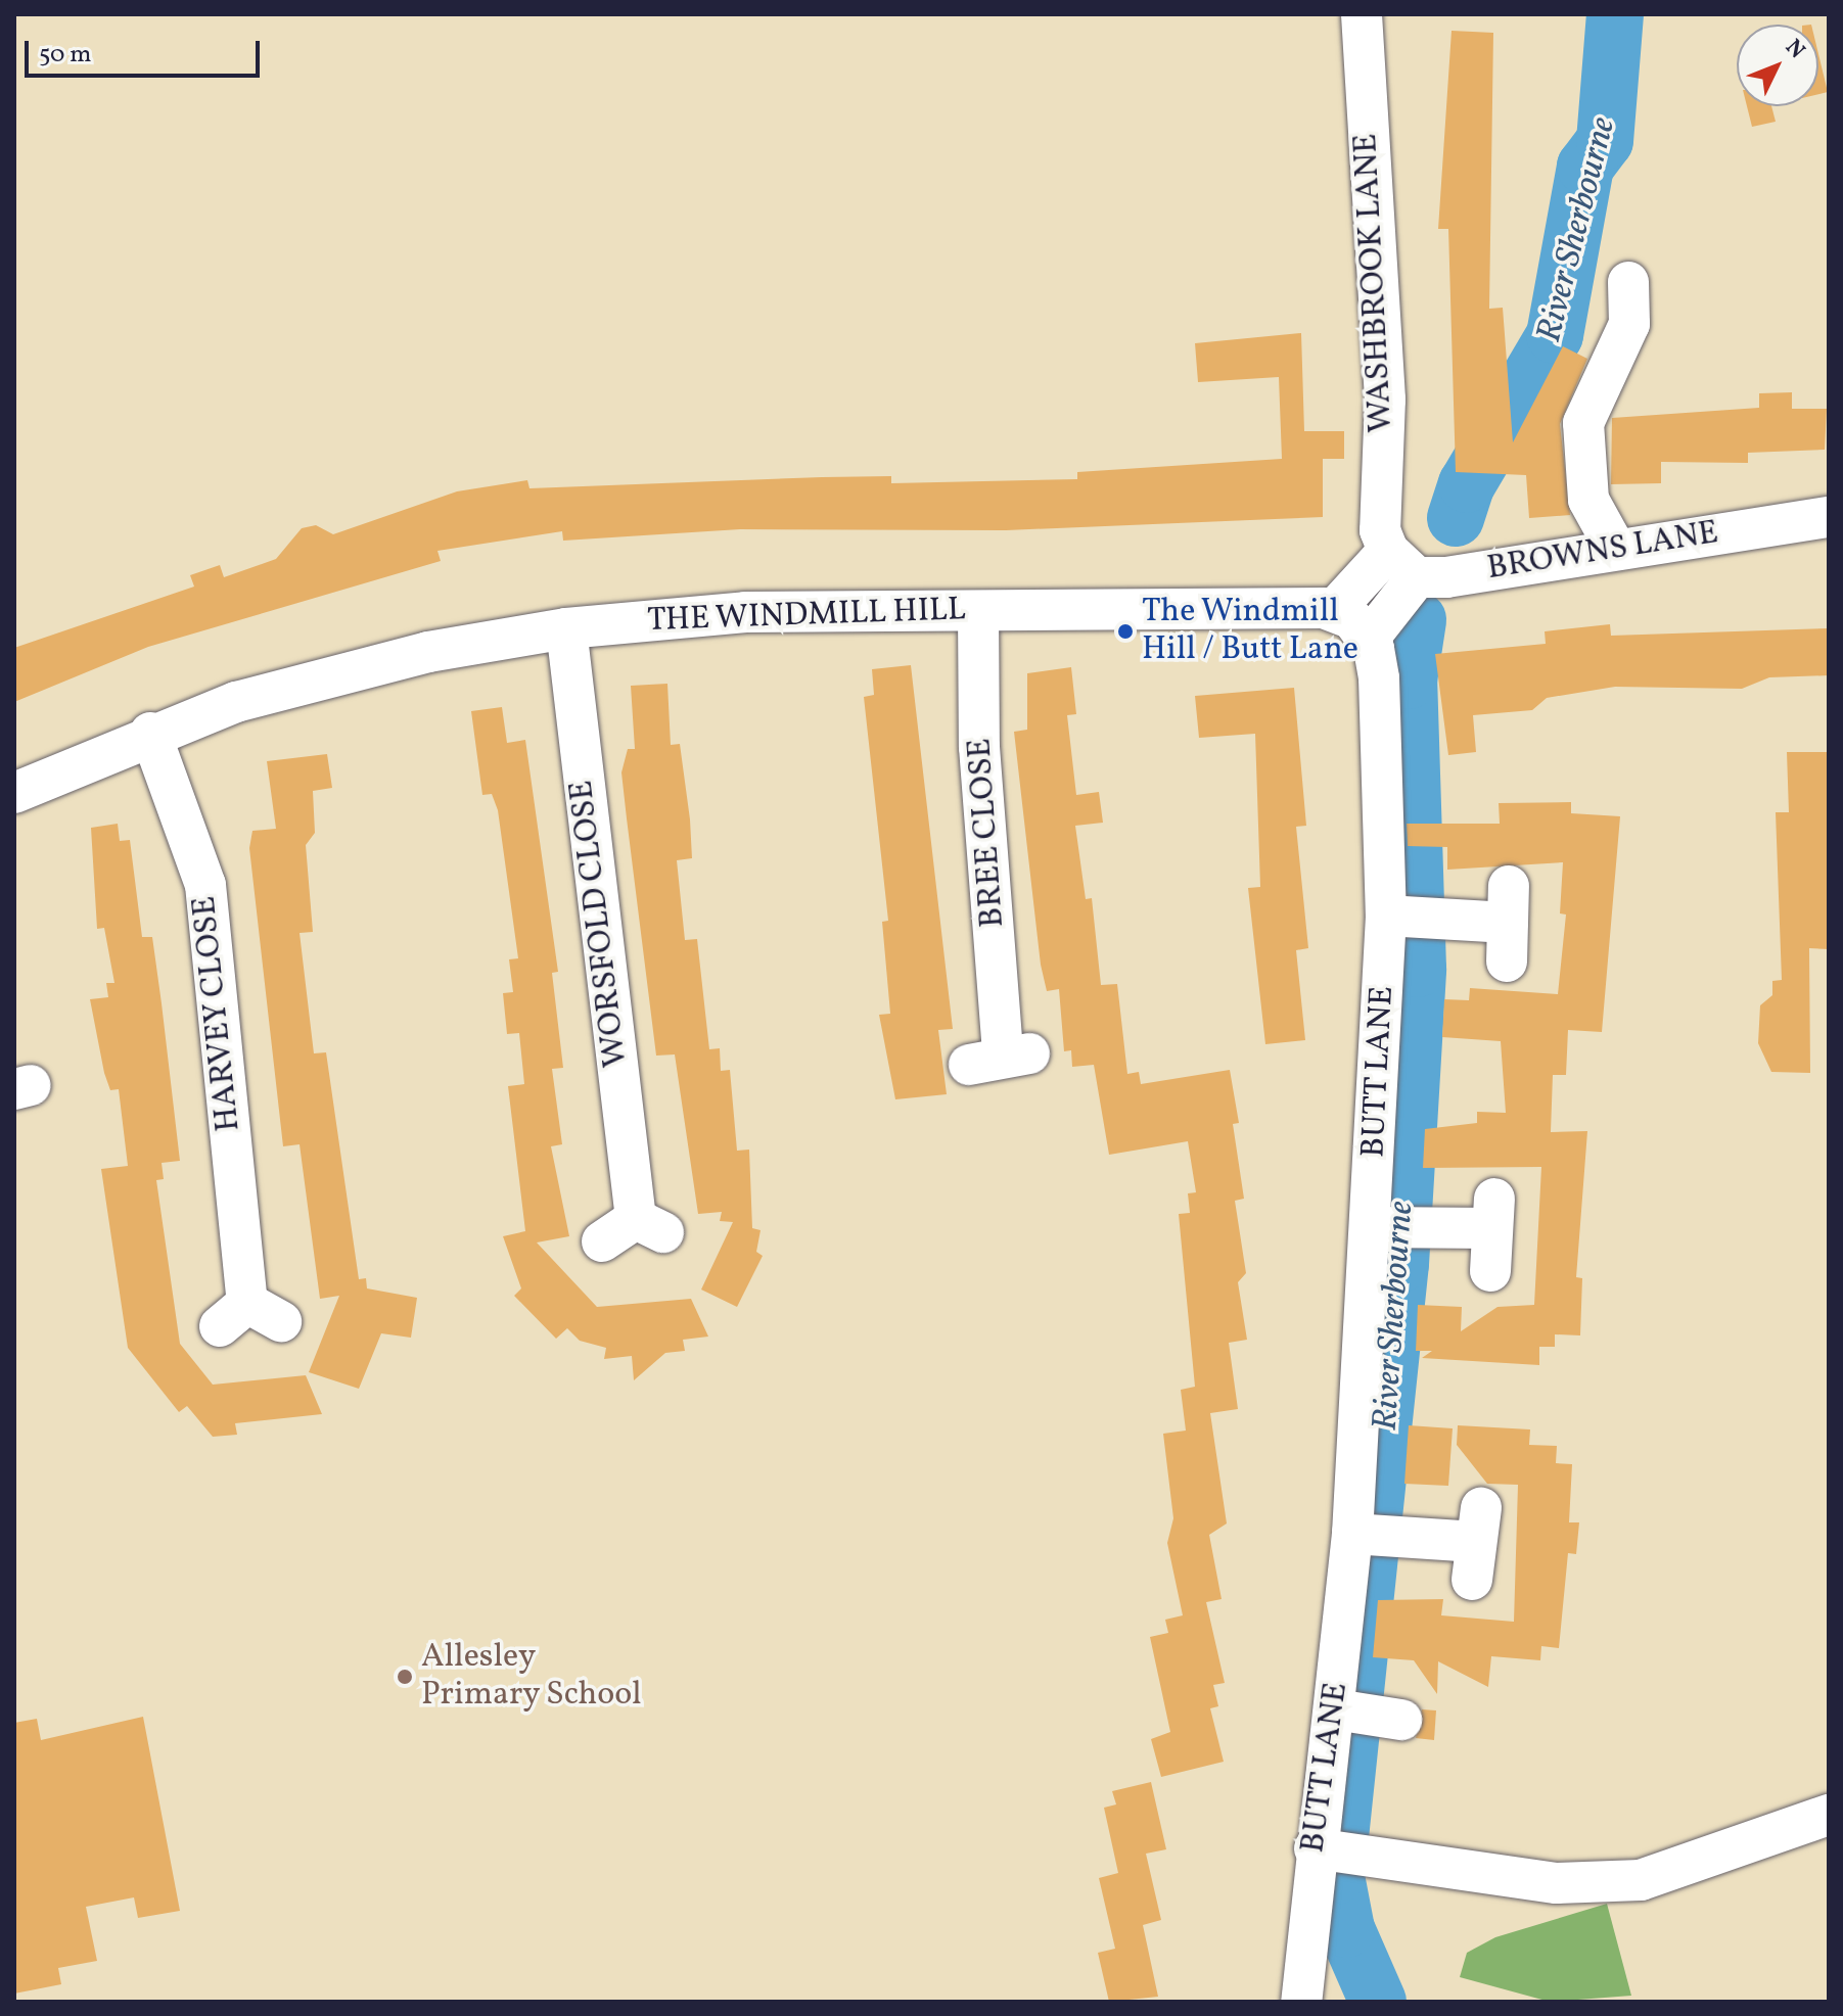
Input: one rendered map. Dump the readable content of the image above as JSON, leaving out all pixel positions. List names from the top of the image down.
{
  "streets": {
    "street": [
      "WASHBROOK LANE",
      "BROWNS LANE",
      "THE WINDMILL HILL",
      "BREE CLOSE",
      "WORSFOLD CLOSE",
      "HARVEY CLOSE",
      "BUTT LANE"
    ]
  },
  "crossings": [
    ["WASHBROOK LANE", "BROWNS LANE"],
    ["THE WINDMILL HILL", "BREE CLOSE"],
    ["THE WINDMILL HILL", "WORSFOLD CLOSE"],
    ["THE WINDMILL HILL", "HARVEY CLOSE"]
  ],
  "water": ["River Sherbourne"],
  "places": ["The Windmill Hill / Butt Lane", "Allesley Primary School"],
  "scale_bar": "50 m",
  "north": "top right"
}
